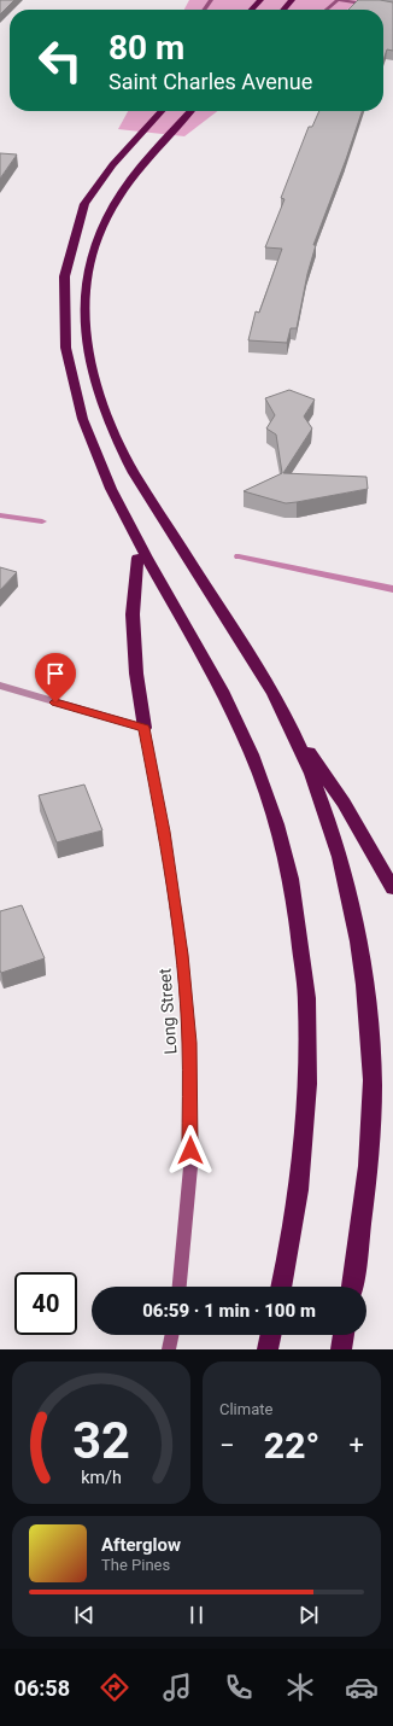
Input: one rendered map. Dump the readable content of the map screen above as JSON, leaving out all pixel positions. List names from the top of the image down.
{
  "streets": {
    "street": ["Long Street"]
  },
  "page": {
    "turn": ["80 m", "Saint Charles Avenue"],
    "limit": "40",
    "trip": "06:59 · 1 min · 100 m",
    "tile": "Climate",
    "heat": ["−", "22°", "+"],
    "song": ["Afterglow", "The Pines"],
    "tabs": "06:58",
    "gauge": ["32", "km/h"]
  }
}
